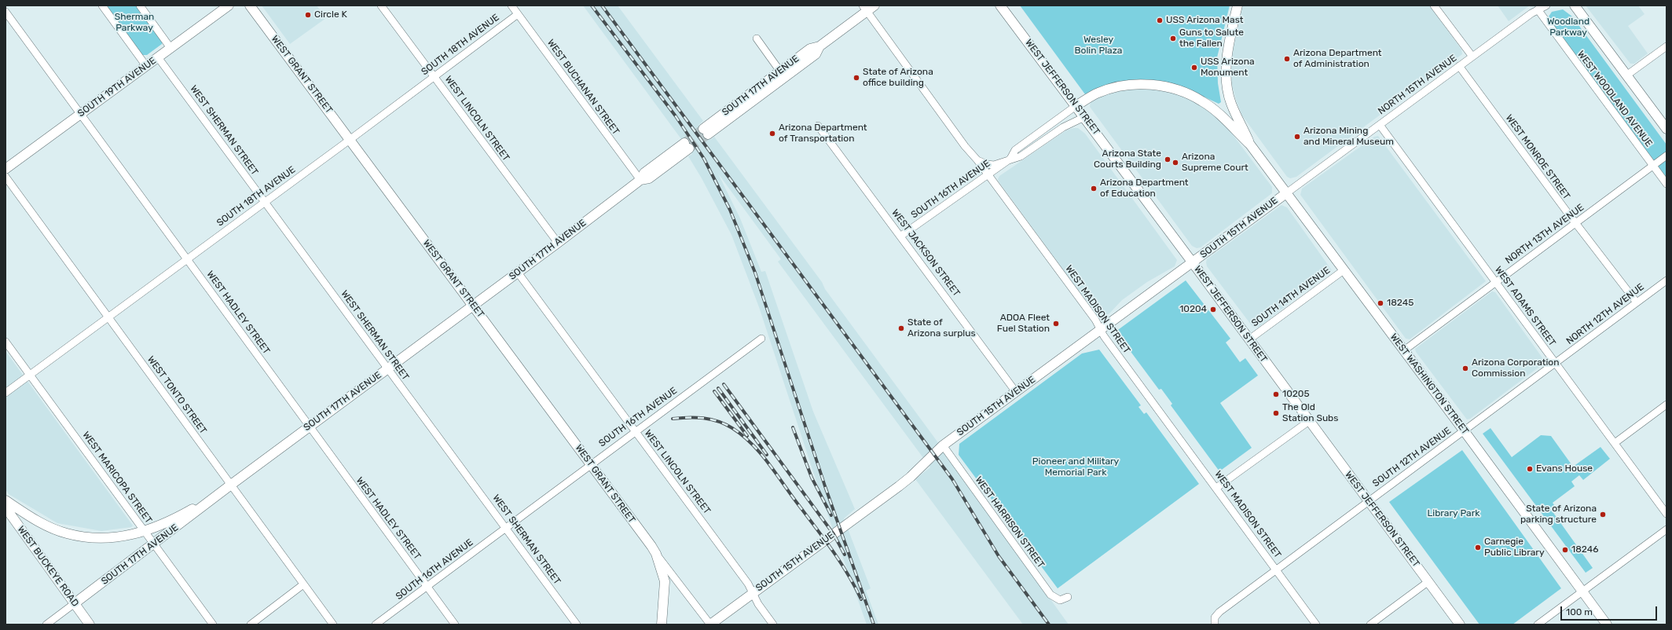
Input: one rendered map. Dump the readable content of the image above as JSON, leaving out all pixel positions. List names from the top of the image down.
{
  "streets": {
    "main road": [
      "WEST GRANT STREET",
      "SOUTH 17TH AVENUE",
      "SOUTH 19TH AVENUE",
      "WEST JEFFERSON STREET",
      "SOUTH 15TH AVENUE",
      "WEST WASHINGTON STREET",
      "WEST BUCKEYE ROAD"
    ],
    "street": [
      "SOUTH 18TH AVENUE",
      "NORTH 15TH AVENUE",
      "WEST BUCHANAN STREET",
      "WEST WOODLAND AVENUE",
      "WEST LINCOLN STREET",
      "WEST SHERMAN STREET",
      "WEST MONROE STREET",
      "SOUTH 16TH AVENUE",
      "NORTH 13TH AVENUE",
      "WEST JACKSON STREET",
      "SOUTH 14TH AVENUE",
      "WEST ADAMS STREET",
      "WEST MADISON STREET",
      "WEST HADLEY STREET",
      "NORTH 12TH AVENUE",
      "WEST TONTO STREET",
      "SOUTH 12TH AVENUE",
      "WEST MARICOPA STREET",
      "WEST HARRISON STREET"
    ]
  },
  "crossings": [
    ["SOUTH 18TH AVENUE", "WEST GRANT STREET"],
    ["SOUTH 18TH AVENUE", "WEST BUCHANAN STREET"],
    ["SOUTH 18TH AVENUE", "WEST LINCOLN STREET"],
    ["SOUTH 18TH AVENUE", "WEST SHERMAN STREET"],
    ["SOUTH 18TH AVENUE", "WEST HADLEY STREET"],
    ["SOUTH 18TH AVENUE", "WEST TONTO STREET"],
    ["SOUTH 18TH AVENUE", "WEST MARICOPA STREET"],
    ["WEST GRANT STREET", "SOUTH 17TH AVENUE"],
    ["WEST GRANT STREET", "SOUTH 16TH AVENUE"],
    ["WEST GRANT STREET", "SOUTH 15TH AVENUE"],
    ["NORTH 15TH AVENUE", "WEST WOODLAND AVENUE"],
    ["NORTH 15TH AVENUE", "WEST MONROE STREET"],
    ["NORTH 15TH AVENUE", "SOUTH 15TH AVENUE"],
    ["NORTH 15TH AVENUE", "WEST ADAMS STREET"],
    ["NORTH 15TH AVENUE", "WEST WASHINGTON STREET"],
    ["SOUTH 17TH AVENUE", "WEST BUCHANAN STREET"],
    ["SOUTH 17TH AVENUE", "WEST LINCOLN STREET"],
    ["SOUTH 17TH AVENUE", "WEST SHERMAN STREET"],
    ["SOUTH 17TH AVENUE", "WEST MADISON STREET"],
    ["SOUTH 17TH AVENUE", "WEST HADLEY STREET"],
    ["SOUTH 17TH AVENUE", "WEST TONTO STREET"],
    ["SOUTH 17TH AVENUE", "WEST MARICOPA STREET"],
    ["SOUTH 17TH AVENUE", "WEST BUCKEYE ROAD"],
    ["SOUTH 19TH AVENUE", "WEST SHERMAN STREET"],
    ["SOUTH 19TH AVENUE", "WEST HADLEY STREET"],
    ["WEST JEFFERSON STREET", "SOUTH 16TH AVENUE"],
    ["WEST JEFFERSON STREET", "SOUTH 15TH AVENUE"],
    ["WEST JEFFERSON STREET", "SOUTH 14TH AVENUE"],
    ["WEST JEFFERSON STREET", "WEST WASHINGTON STREET"],
    ["WEST JEFFERSON STREET", "SOUTH 12TH AVENUE"],
    ["WEST WOODLAND AVENUE", "NORTH 13TH AVENUE"],
    ["WEST LINCOLN STREET", "SOUTH 16TH AVENUE"],
    ["WEST LINCOLN STREET", "SOUTH 15TH AVENUE"],
    ["WEST SHERMAN STREET", "SOUTH 16TH AVENUE"],
    ["WEST MONROE STREET", "NORTH 13TH AVENUE"],
    ["WEST MONROE STREET", "NORTH 12TH AVENUE"],
    ["SOUTH 16TH AVENUE", "WEST JACKSON STREET"],
    ["SOUTH 16TH AVENUE", "WEST MADISON STREET"],
    ["SOUTH 16TH AVENUE", "WEST HADLEY STREET"],
    ["SOUTH 16TH AVENUE", "WEST WASHINGTON STREET"],
    ["SOUTH 15TH AVENUE", "WEST JACKSON STREET"],
    ["SOUTH 15TH AVENUE", "WEST MADISON STREET"],
    ["SOUTH 15TH AVENUE", "WEST WASHINGTON STREET"],
    ["SOUTH 15TH AVENUE", "WEST HARRISON STREET"],
    ["NORTH 13TH AVENUE", "WEST ADAMS STREET"],
    ["NORTH 13TH AVENUE", "WEST WASHINGTON STREET"],
    ["SOUTH 14TH AVENUE", "WEST WASHINGTON STREET"],
    ["WEST ADAMS STREET", "NORTH 12TH AVENUE"],
    ["WEST MADISON STREET", "SOUTH 12TH AVENUE"],
    ["NORTH 12TH AVENUE", "WEST WASHINGTON STREET"],
    ["NORTH 12TH AVENUE", "SOUTH 12TH AVENUE"],
    ["WEST WASHINGTON STREET", "SOUTH 12TH AVENUE"]
  ],
  "parks": [
    "Sherman Parkway",
    "Woodland Parkway",
    "Wesley Bolin Plaza",
    "Pioneer and Military Memorial Park",
    "Library Park"
  ],
  "places": [
    "Circle K",
    "USS Arizona Mast",
    "Guns to Salute the Fallen",
    "Arizona Department of Administration",
    "USS Arizona Monument",
    "State of Arizona office building",
    "Arizona Department of Transportation",
    "Arizona Mining and Mineral Museum",
    "Arizona State Courts Building",
    "Arizona Supreme Court",
    "Arizona Department of Education",
    "18245",
    "10204",
    "ADOA Fleet Fuel Station",
    "State of Arizona surplus",
    "Arizona Corporation Commission",
    "10205",
    "The Old Station Subs",
    "Evans House",
    "State of Arizona parking structure",
    "Carnegie Public Library",
    "18246"
  ],
  "scale_bar": "100 m"
}
